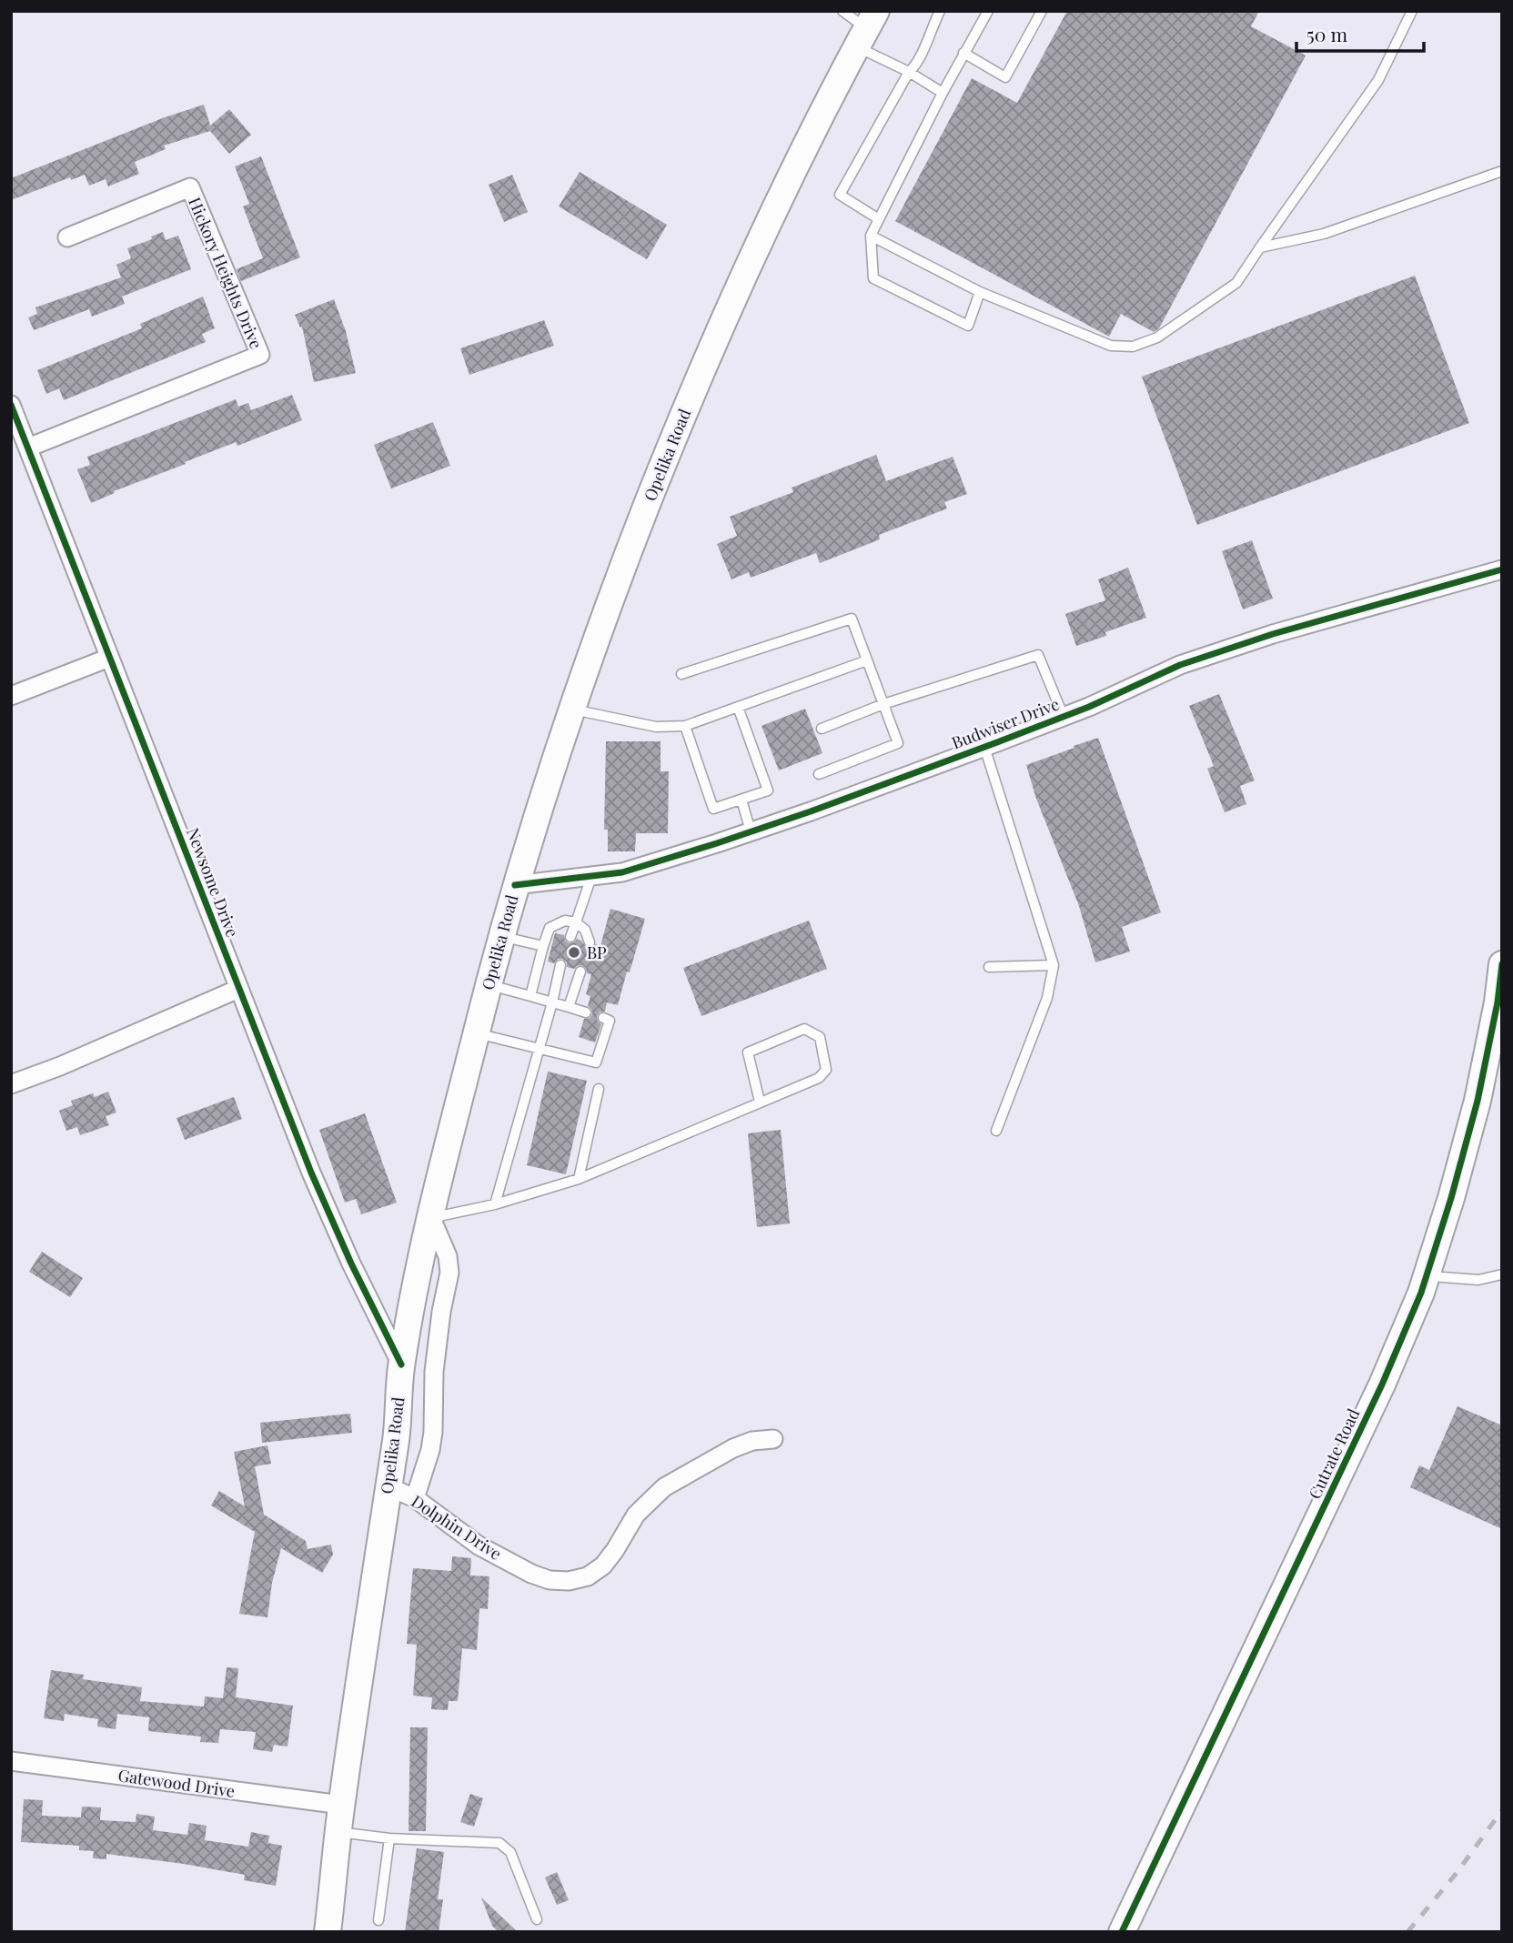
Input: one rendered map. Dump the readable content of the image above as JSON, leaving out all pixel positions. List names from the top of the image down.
{
  "streets": {
    "main road": ["Opelika Road", "Cutrate Road"],
    "street": [
      "Hickory Heights Drive",
      "Budwiser Drive",
      "Newsome Drive",
      "Dolphin Drive",
      "Gatewood Drive"
    ]
  },
  "crossings": [
    ["Hickory Heights Drive", "Newsome Drive"],
    ["Opelika Road", "Budwiser Drive"],
    ["Opelika Road", "Newsome Drive"],
    ["Opelika Road", "Dolphin Drive"],
    ["Opelika Road", "Gatewood Drive"]
  ],
  "places": ["BP"],
  "scale_bar": "50 m"
}
